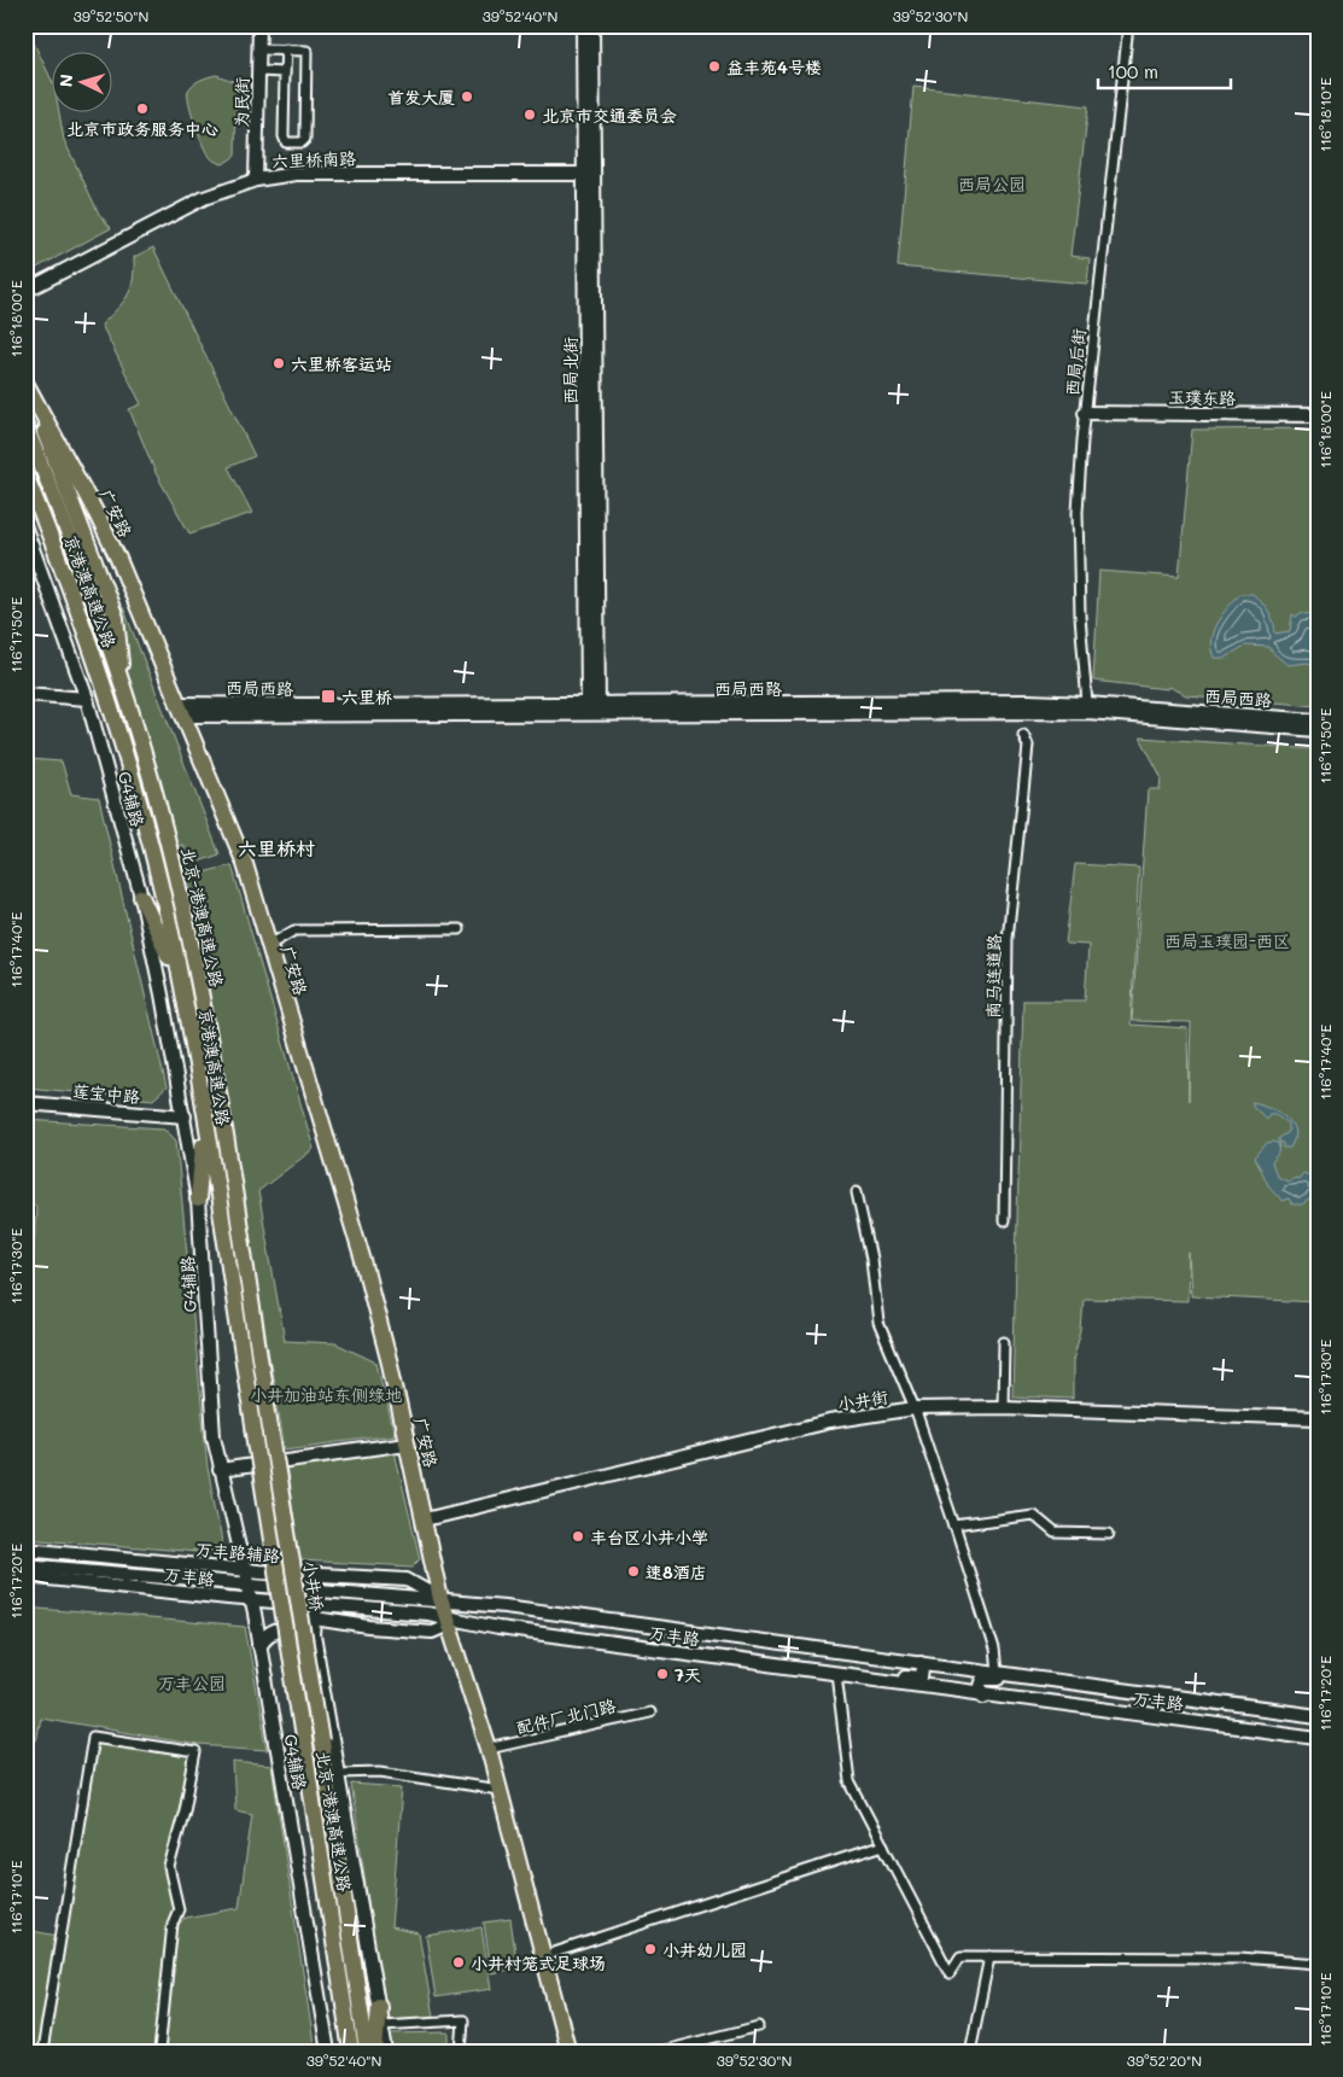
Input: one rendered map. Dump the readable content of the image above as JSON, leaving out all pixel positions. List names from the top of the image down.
{
  "streets": {
    "highway": [
      "广安路",
      "京港澳高速公路",
      "北京-港澳高速公路",
      "小井桥"
    ],
    "street": [
      "为民街",
      "六里桥南路",
      "西局后街",
      "西局北街",
      "玉璞东路",
      "西局西路",
      "G4辅路",
      "南马连道路",
      "莲宝中路",
      "小井街",
      "万丰路辅路",
      "万丰路",
      "配件厂北门路"
    ]
  },
  "crossings": [
    ["为民街", "六里桥南路"],
    ["六里桥南路", "西局北街"],
    ["西局后街", "玉璞东路"],
    ["西局后街", "西局西路"],
    ["西局北街", "西局西路"],
    ["广安路", "西局西路"],
    ["广安路", "小井街"],
    ["广安路", "万丰路辅路"],
    ["广安路", "万丰路"],
    ["京港澳高速公路", "小井桥"],
    ["G4辅路", "莲宝中路"],
    ["G4辅路", "万丰路辅路"],
    ["G4辅路", "万丰路"],
    ["北京-港澳高速公路", "小井桥"],
    ["万丰路辅路", "万丰路"]
  ],
  "districts": ["六里桥村"],
  "parks": [
    "西局公园",
    "西局玉璞园-西区",
    "小井加油站东侧绿地",
    "万丰公园"
  ],
  "places": {
    "other": [
      "益丰苑4号楼",
      "首发大厦",
      "北京市政务服务中心",
      "北京市交通委员会",
      "六里桥客运站",
      "丰台区小井小学",
      "速8酒店",
      "7天",
      "小井幼儿园",
      "小井村笼式足球场"
    ],
    "transit": ["六里桥"]
  },
  "scale_bar": "100 m",
  "north": "left",
  "coordinates": [
    "39°52'50\"N",
    "39°52'40\"N",
    "39°52'30\"N",
    "116°18'10\"E",
    "116°18'00\"E",
    "116°17'50\"E",
    "116°17'40\"E",
    "116°17'30\"E",
    "116°17'20\"E",
    "116°17'10\"E",
    "39°52'20\"N"
  ]
}
